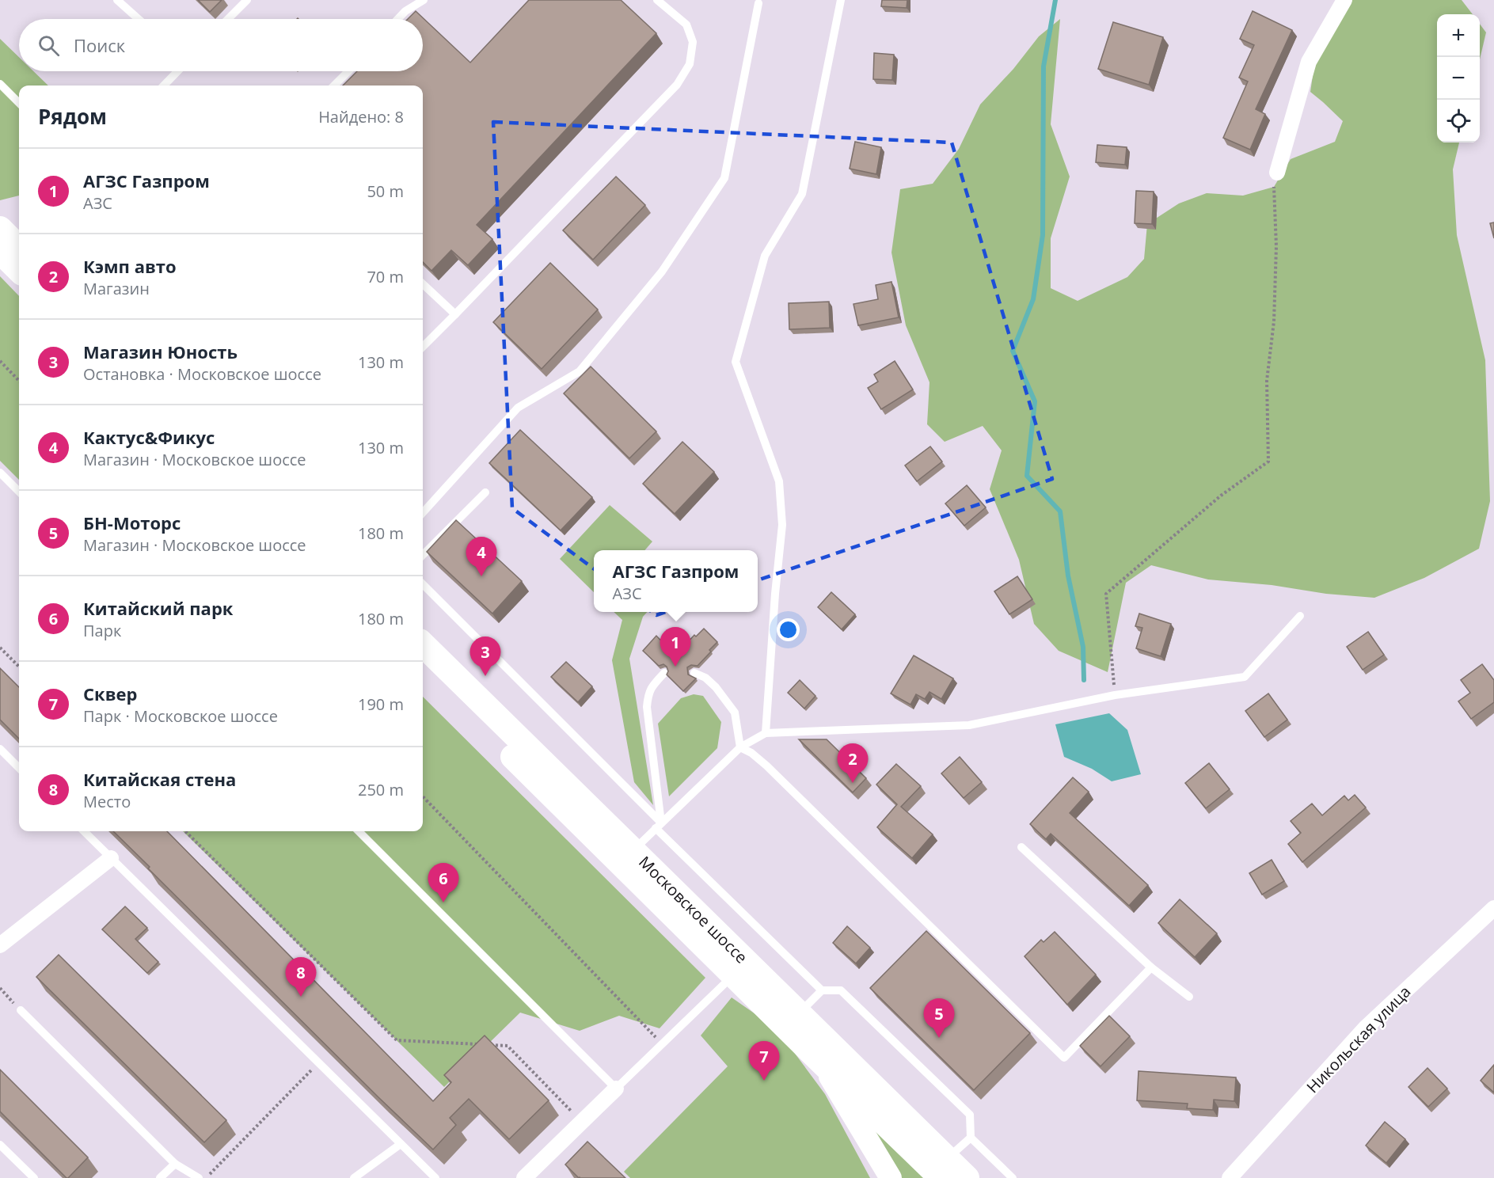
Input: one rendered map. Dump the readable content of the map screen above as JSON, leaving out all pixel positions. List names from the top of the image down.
{
  "streets": {
    "main road": ["Московское шоссе"],
    "street": ["Никольская улица"]
  },
  "page": {
    "map_buttons": ["+", "−"],
    "search": "Поиск",
    "heading": ["Рядом", "Найдено: 8"],
    "list": [
      {
        "mark": "1",
        "name": "АГЗС Газпром",
        "note": "АЗС",
        "value": "50 m"
      },
      {
        "mark": "2",
        "name": "Кэмп авто",
        "note": "Магазин",
        "value": "70 m"
      },
      {
        "mark": "3",
        "name": "Магазин Юность",
        "note": "Остановка · Московское шоссе",
        "value": "130 m"
      },
      {
        "mark": "4",
        "name": "Кактус&Фикус",
        "note": "Магазин · Московское шоссе",
        "value": "130 m"
      },
      {
        "mark": "5",
        "name": "БН-Моторс",
        "note": "Магазин · Московское шоссе",
        "value": "180 m"
      },
      {
        "mark": "6",
        "name": "Китайский парк",
        "note": "Парк",
        "value": "180 m"
      },
      {
        "mark": "7",
        "name": "Сквер",
        "note": "Парк · Московское шоссе",
        "value": "190 m"
      },
      {
        "mark": "8",
        "name": "Китайская стена",
        "note": "Место",
        "value": "250 m"
      }
    ],
    "pins": [
      "4",
      "1",
      "3",
      "2",
      "6",
      "8",
      "5",
      "7"
    ],
    "popup": ["АГЗС Газпром", "АЗС"]
  }
}
